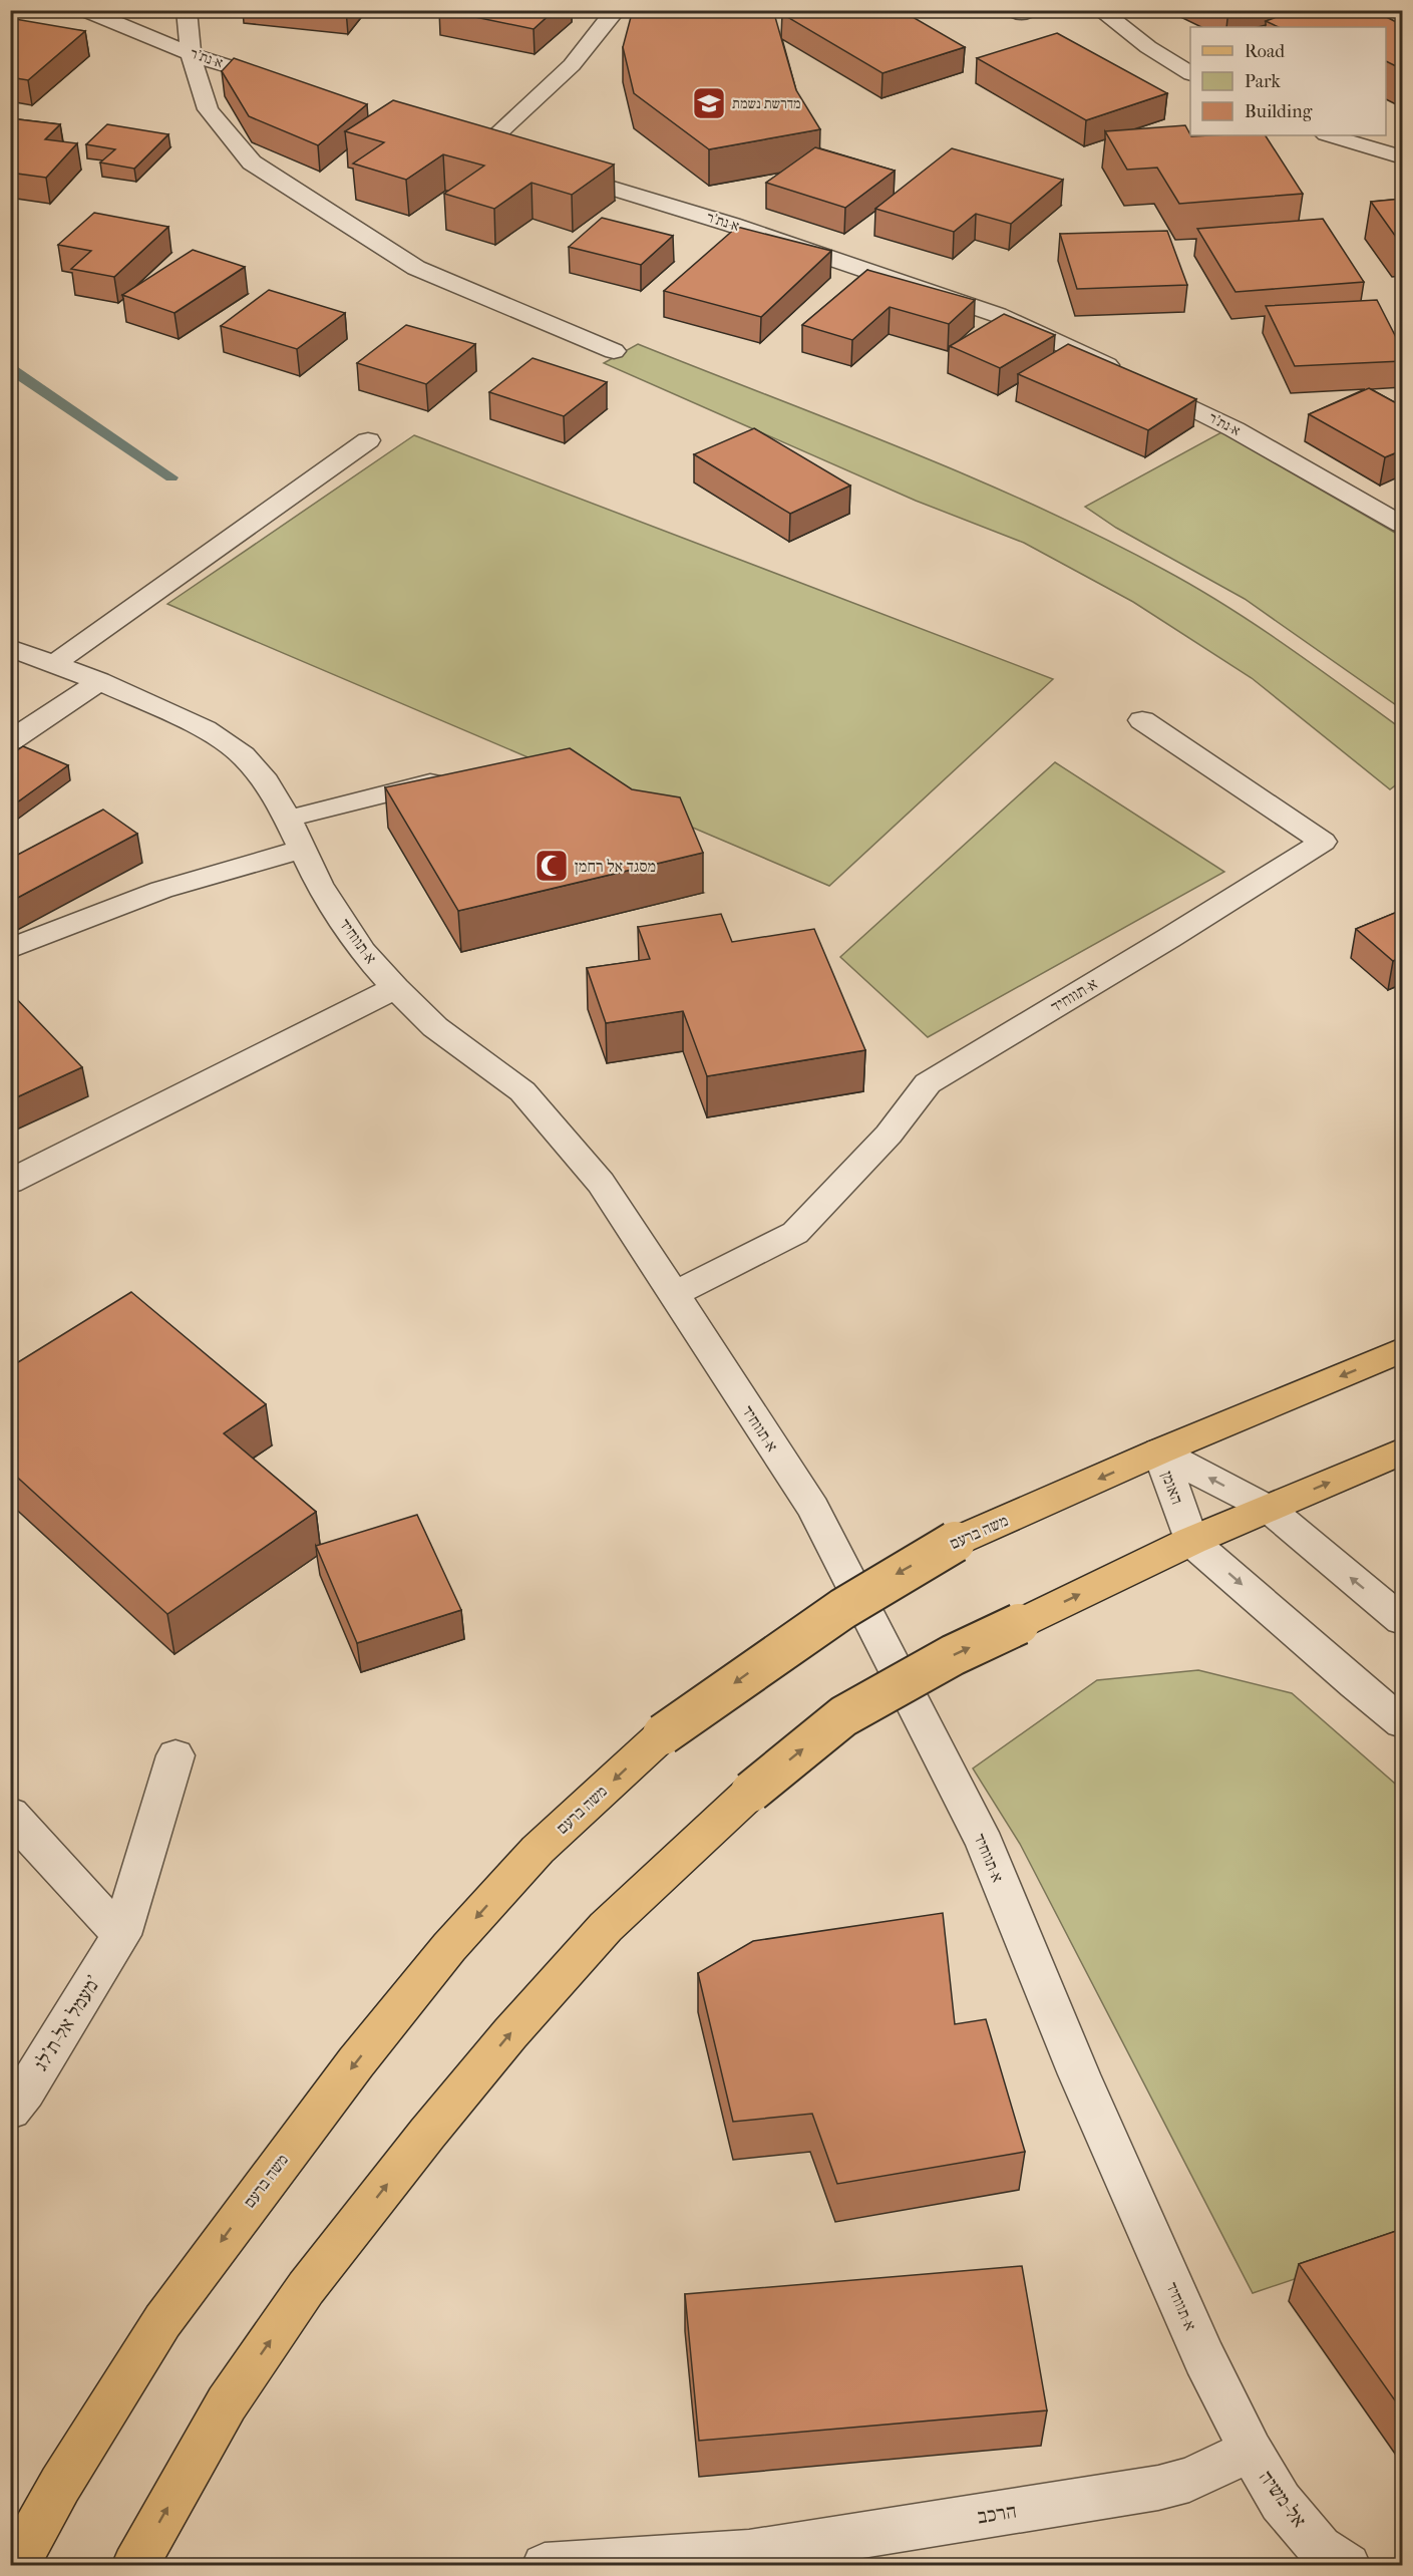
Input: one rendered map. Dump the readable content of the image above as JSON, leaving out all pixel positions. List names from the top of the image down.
{
  "streets": {
    "main road": ["משה ברעם"],
    "street": [
      "א-נת'ר",
      "א-תווחיד",
      "האומן",
      "מעמל אל-ת'לג'",
      "אל-משיה",
      "הרכב"
    ]
  },
  "crossings": [
    ["א-תווחיד", "אל-משיה"],
    ["א-תווחיד", "הרכב"],
    ["האומן", "משה ברעם"],
    ["אל-משיה", "הרכב"]
  ],
  "places": {
    "school or university": ["מדרשת נשמת"],
    "mosque": ["מסגד אל רחמן"]
  },
  "legend": ["Road", "Park", "Building"]
}
